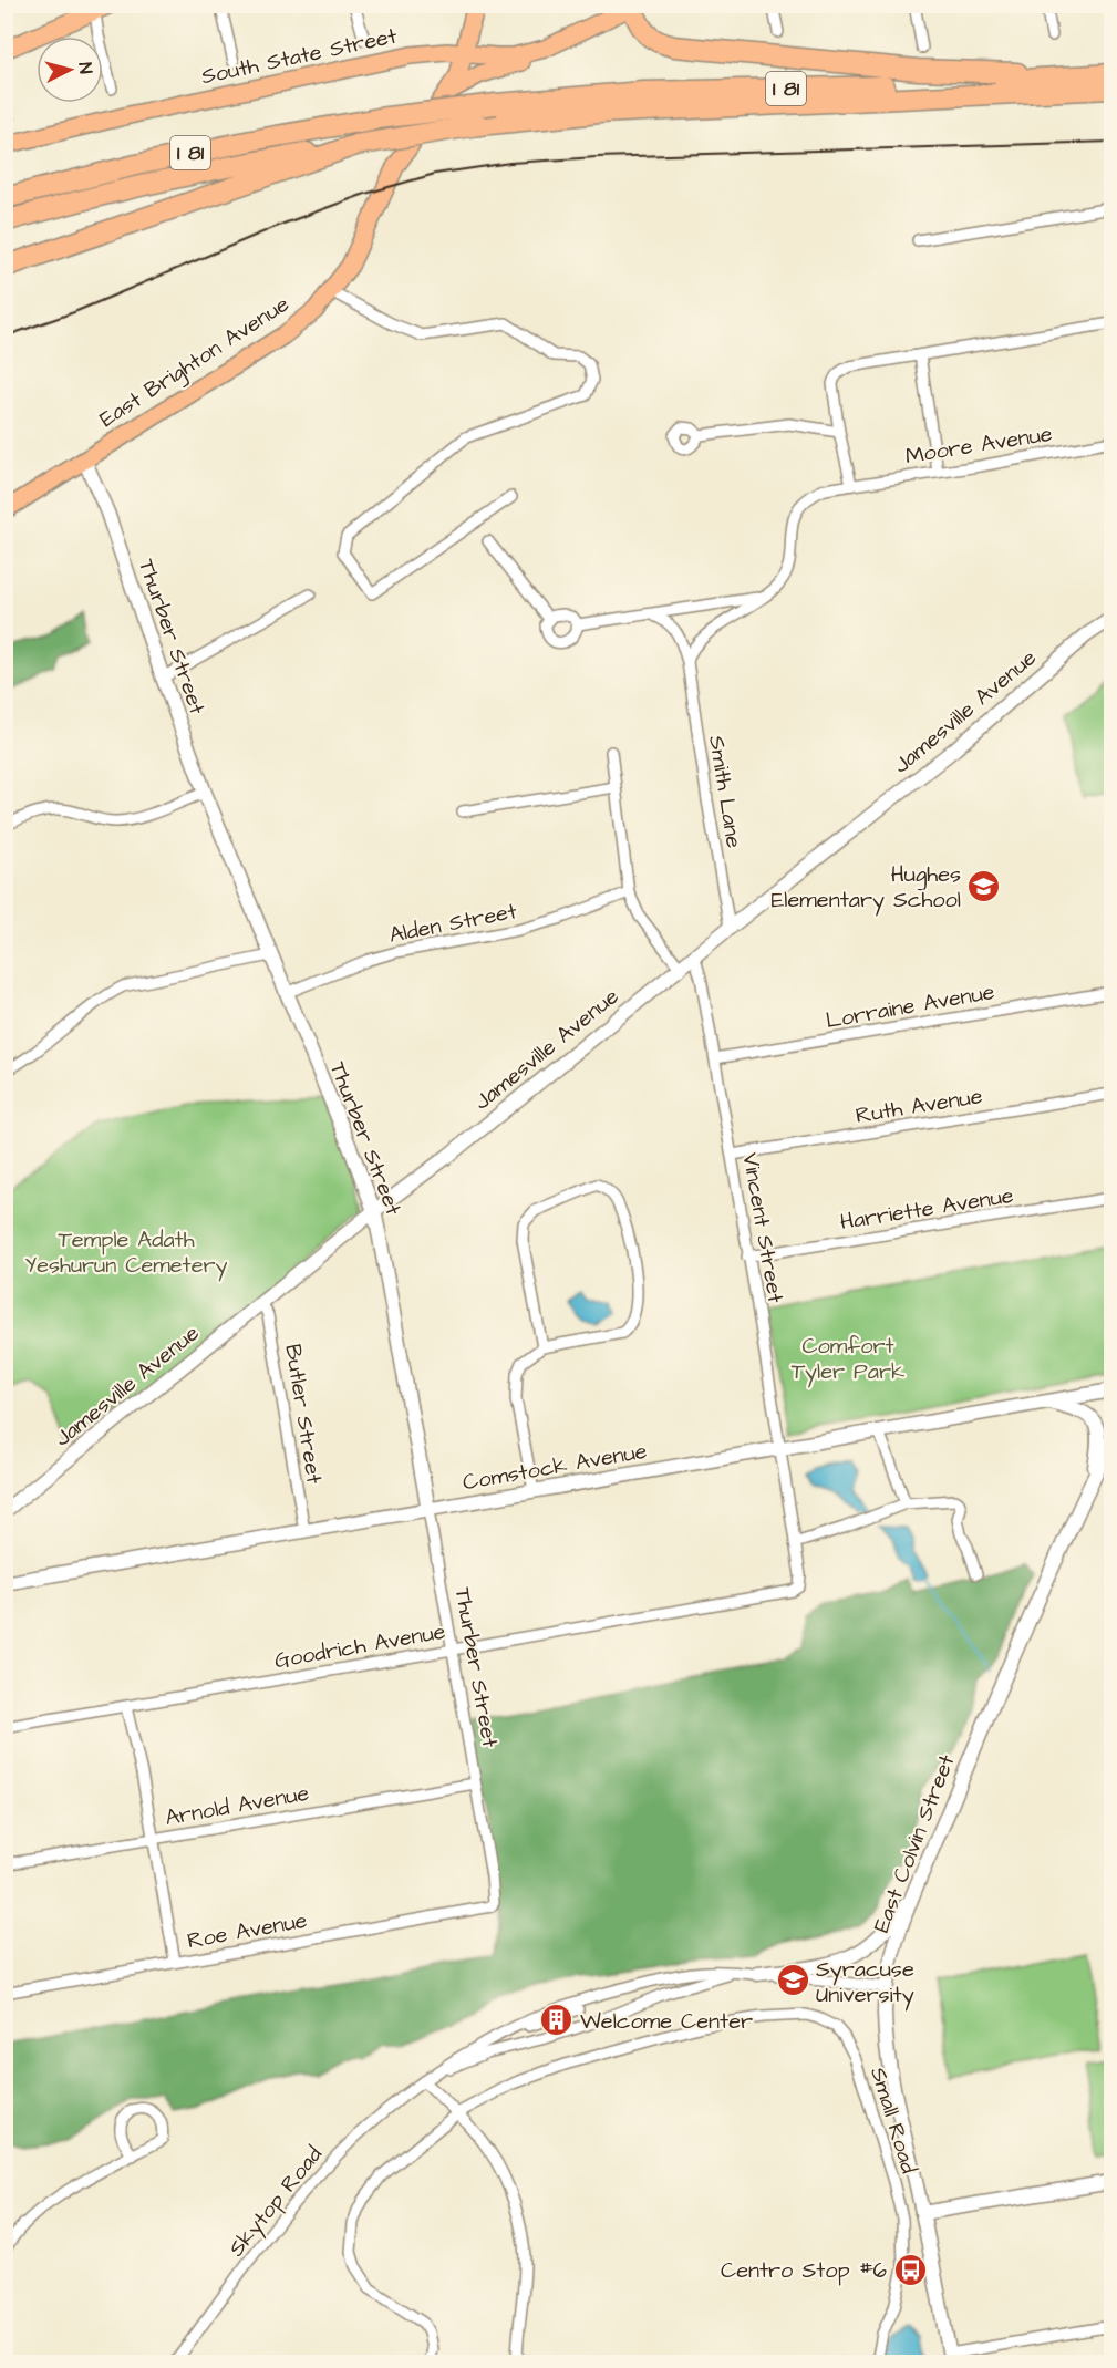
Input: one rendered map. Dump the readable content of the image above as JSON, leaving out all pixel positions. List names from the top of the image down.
{
  "streets": {
    "highway": ["I 81"],
    "main road": ["South State Street", "East Brighton Avenue"],
    "street": [
      "Moore Avenue",
      "Thurber Street",
      "Jamesville Avenue",
      "Smith Lane",
      "Alden Street",
      "Lorraine Avenue",
      "Ruth Avenue",
      "Harriette Avenue",
      "Vincent Street",
      "Butler Street",
      "Comstock Avenue",
      "Goodrich Avenue",
      "Arnold Avenue",
      "East Colvin Street",
      "Roe Avenue",
      "Small Road",
      "Skytop Road"
    ]
  },
  "crossings": [
    ["South State Street", "East Brighton Avenue"],
    ["East Brighton Avenue", "Thurber Street"],
    ["Thurber Street", "Jamesville Avenue"],
    ["Thurber Street", "Alden Street"],
    ["Thurber Street", "Comstock Avenue"],
    ["Thurber Street", "Goodrich Avenue"],
    ["Thurber Street", "Arnold Avenue"],
    ["Thurber Street", "Roe Avenue"],
    ["Jamesville Avenue", "Smith Lane"],
    ["Jamesville Avenue", "Vincent Street"],
    ["Jamesville Avenue", "Butler Street"],
    ["Lorraine Avenue", "Vincent Street"],
    ["Ruth Avenue", "Vincent Street"],
    ["Harriette Avenue", "Vincent Street"],
    ["Vincent Street", "Comstock Avenue"],
    ["Vincent Street", "Goodrich Avenue"],
    ["Butler Street", "Comstock Avenue"],
    ["East Colvin Street", "Skytop Road"]
  ],
  "parks": ["Temple Adath Yeshurun Cemetery", "Comfort Tyler Park"],
  "places": {
    "school or university": ["Hughes Elementary School", "Syracuse University"],
    "building": ["Welcome Center"],
    "bus stop": ["Centro Stop #6"]
  },
  "north": "right"
}
